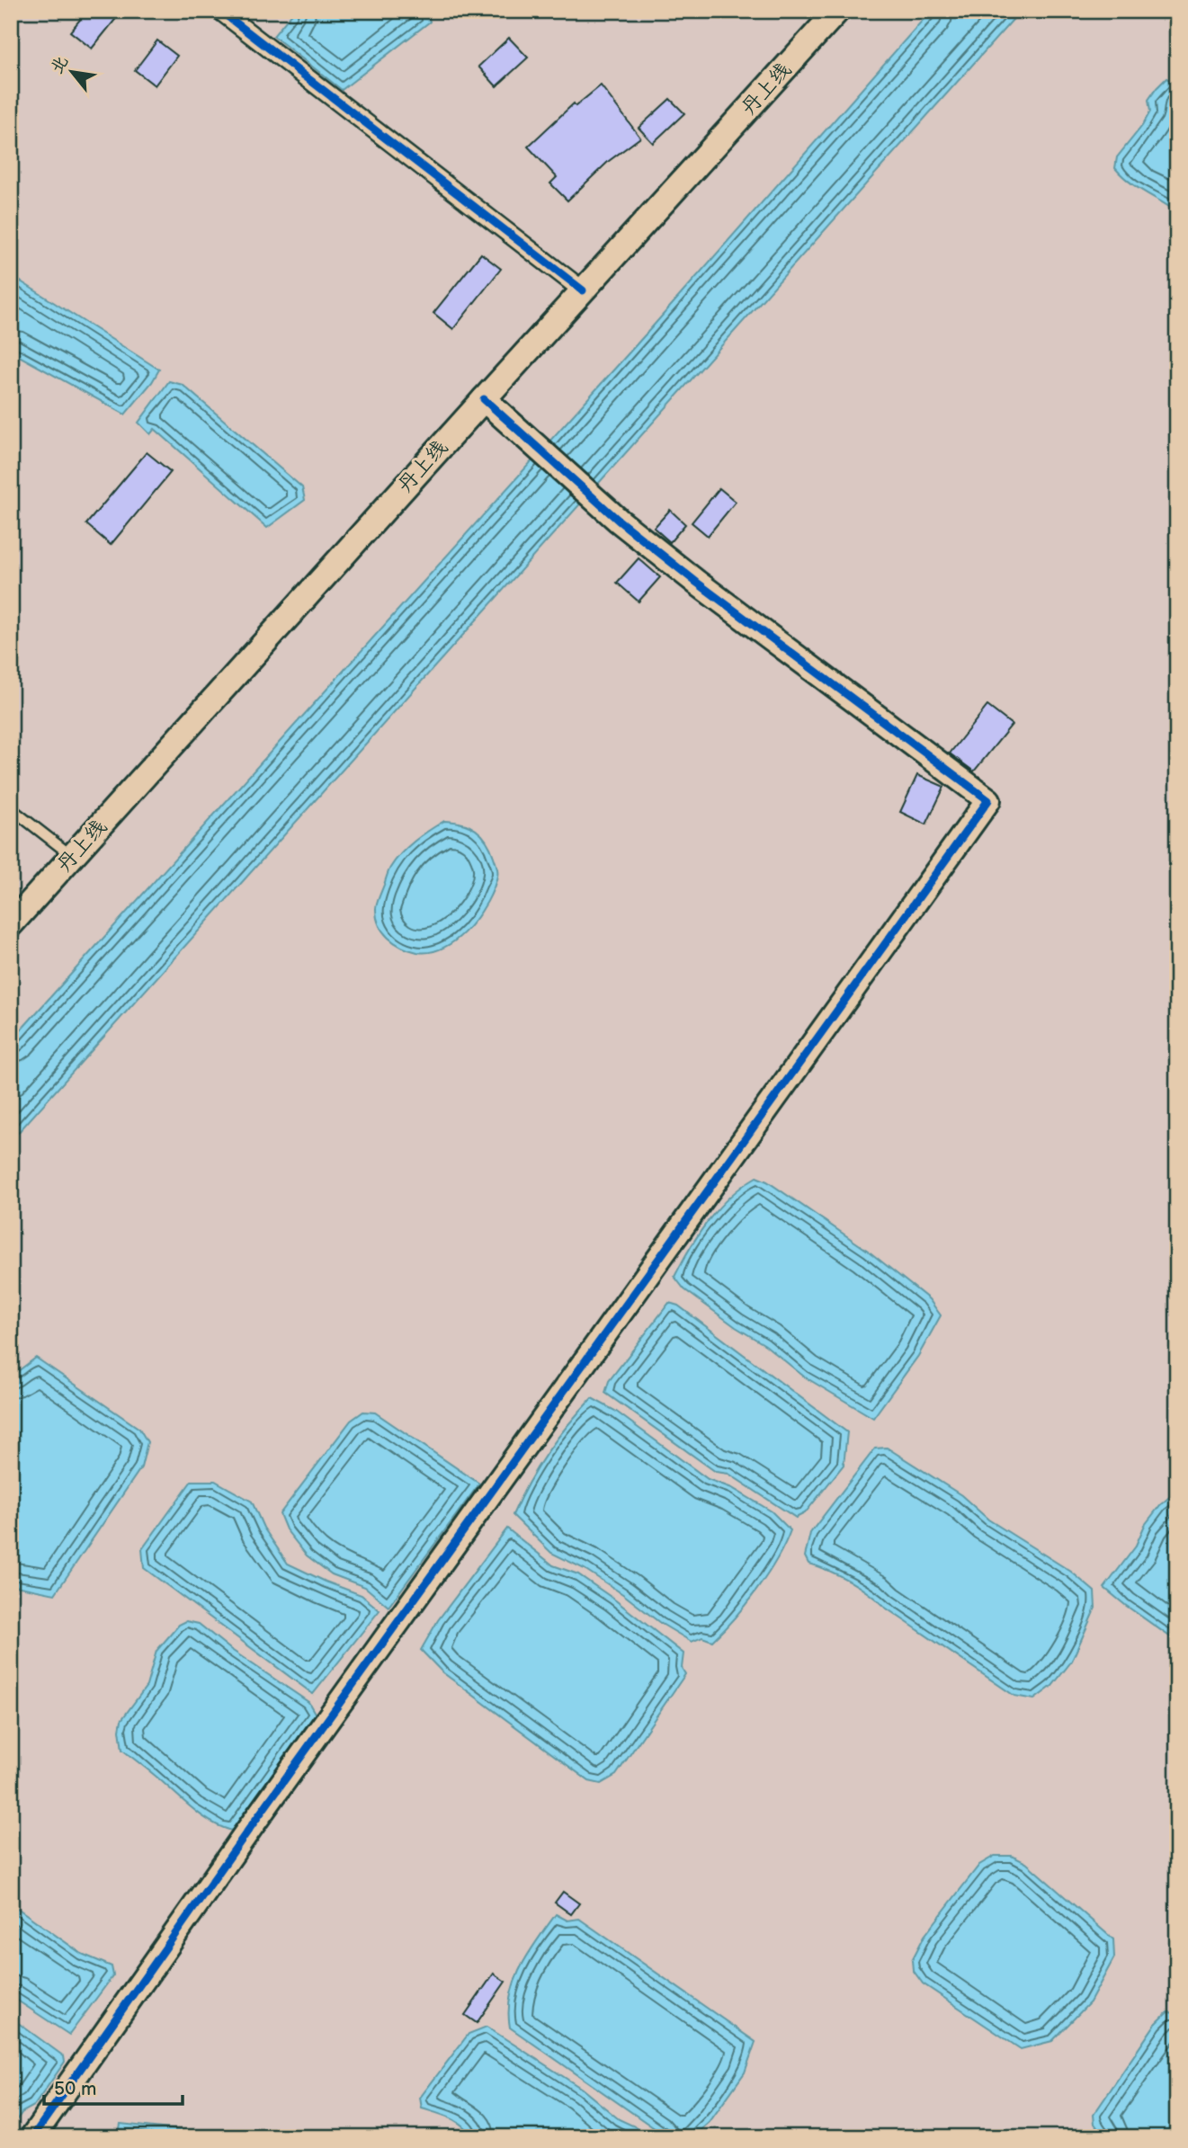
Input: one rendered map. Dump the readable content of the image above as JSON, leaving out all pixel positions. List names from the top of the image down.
{
  "streets": {
    "street": ["丹上线"]
  },
  "scale_bar": "50 m",
  "north": "top left"
}
